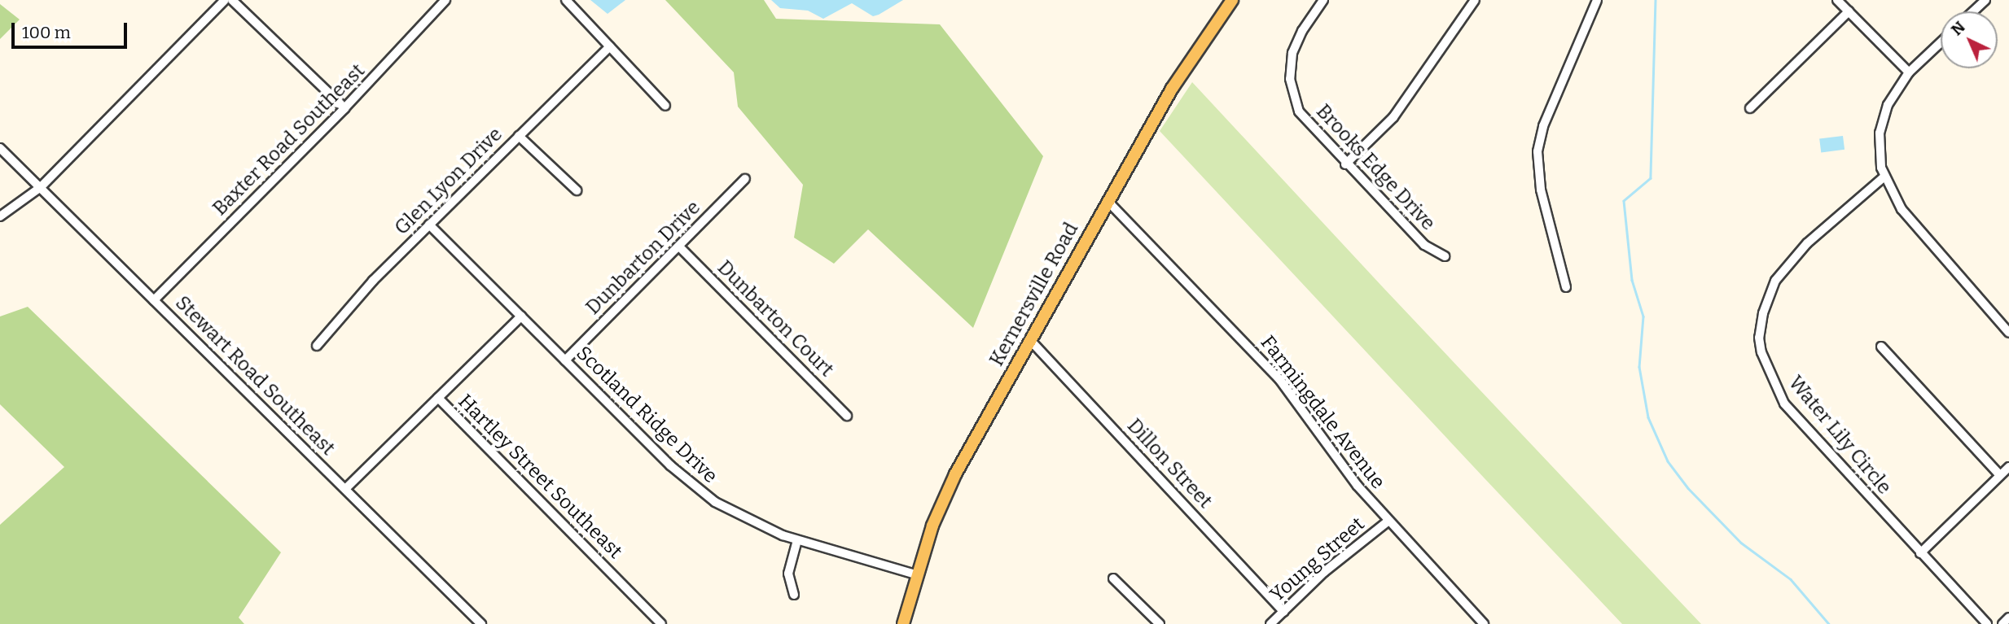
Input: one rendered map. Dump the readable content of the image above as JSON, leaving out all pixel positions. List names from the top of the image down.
{
  "streets": {
    "main road": ["Kernersville Road"],
    "street": [
      "Baxter Road Southeast",
      "Brooks Edge Drive",
      "Glen Lyon Drive",
      "Dunbarton Drive",
      "Dunbarton Court",
      "Stewart Road Southeast",
      "Farmingdale Avenue",
      "Scotland Ridge Drive",
      "Water Lily Circle",
      "Dillon Street",
      "Hartley Street Southeast",
      "Young Street"
    ]
  },
  "crossings": [
    ["Baxter Road Southeast", "Stewart Road Southeast"],
    ["Glen Lyon Drive", "Scotland Ridge Drive"],
    ["Dunbarton Drive", "Dunbarton Court"],
    ["Dunbarton Drive", "Scotland Ridge Drive"],
    ["Kernersville Road", "Farmingdale Avenue"],
    ["Kernersville Road", "Scotland Ridge Drive"],
    ["Kernersville Road", "Dillon Street"],
    ["Stewart Road Southeast", "Hartley Street Southeast"],
    ["Farmingdale Avenue", "Young Street"],
    ["Dillon Street", "Young Street"]
  ],
  "scale_bar": "100 m",
  "north": "top left"
}
